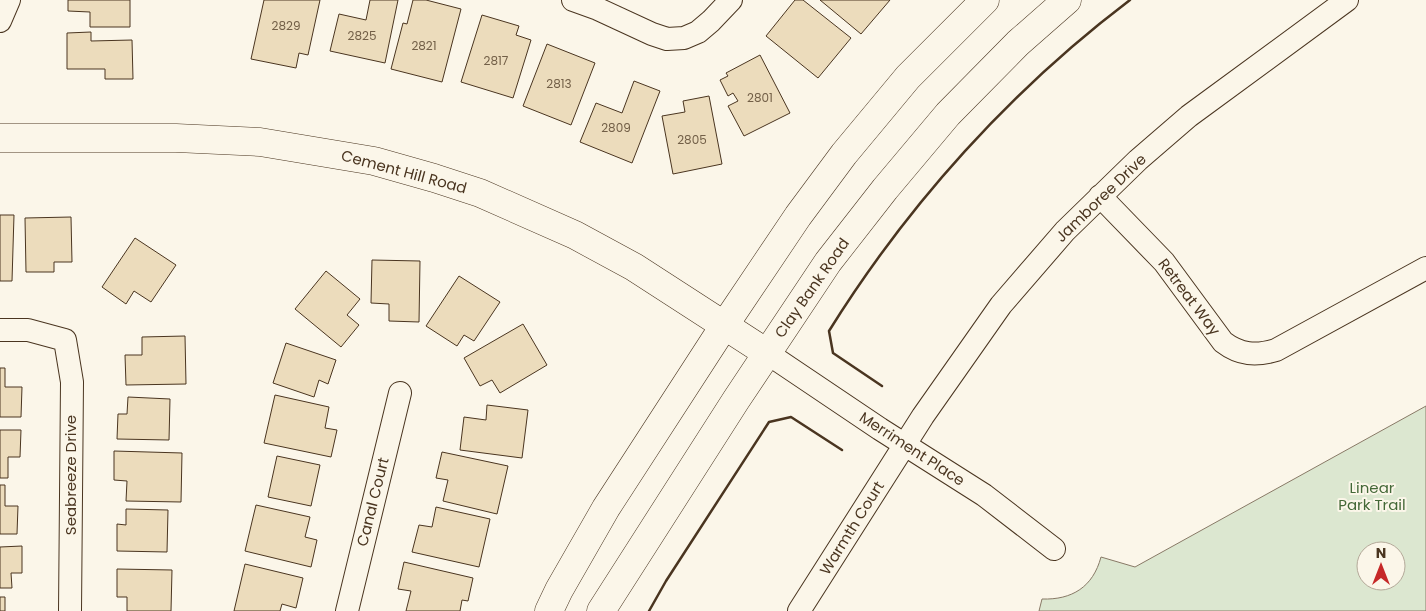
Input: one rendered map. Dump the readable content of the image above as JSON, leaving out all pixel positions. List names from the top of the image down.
{
  "streets": {
    "street": [
      "Cement Hill Road",
      "Jamboree Drive",
      "Clay Bank Road",
      "Retreat Way",
      "Merriment Place",
      "Seabreeze Drive",
      "Canal Court",
      "Warmth Court"
    ]
  },
  "crossings": [
    ["Cement Hill Road", "Clay Bank Road"],
    ["Cement Hill Road", "Merriment Place"],
    ["Jamboree Drive", "Retreat Way"],
    ["Jamboree Drive", "Merriment Place"],
    ["Jamboree Drive", "Warmth Court"],
    ["Clay Bank Road", "Merriment Place"],
    ["Merriment Place", "Warmth Court"]
  ],
  "parks": ["Linear Park Trail"],
  "house_numbers": [
    "2829",
    "2825",
    "2821",
    "2817",
    "2813",
    "2801",
    "2809",
    "2805"
  ],
  "north": "top"
}
